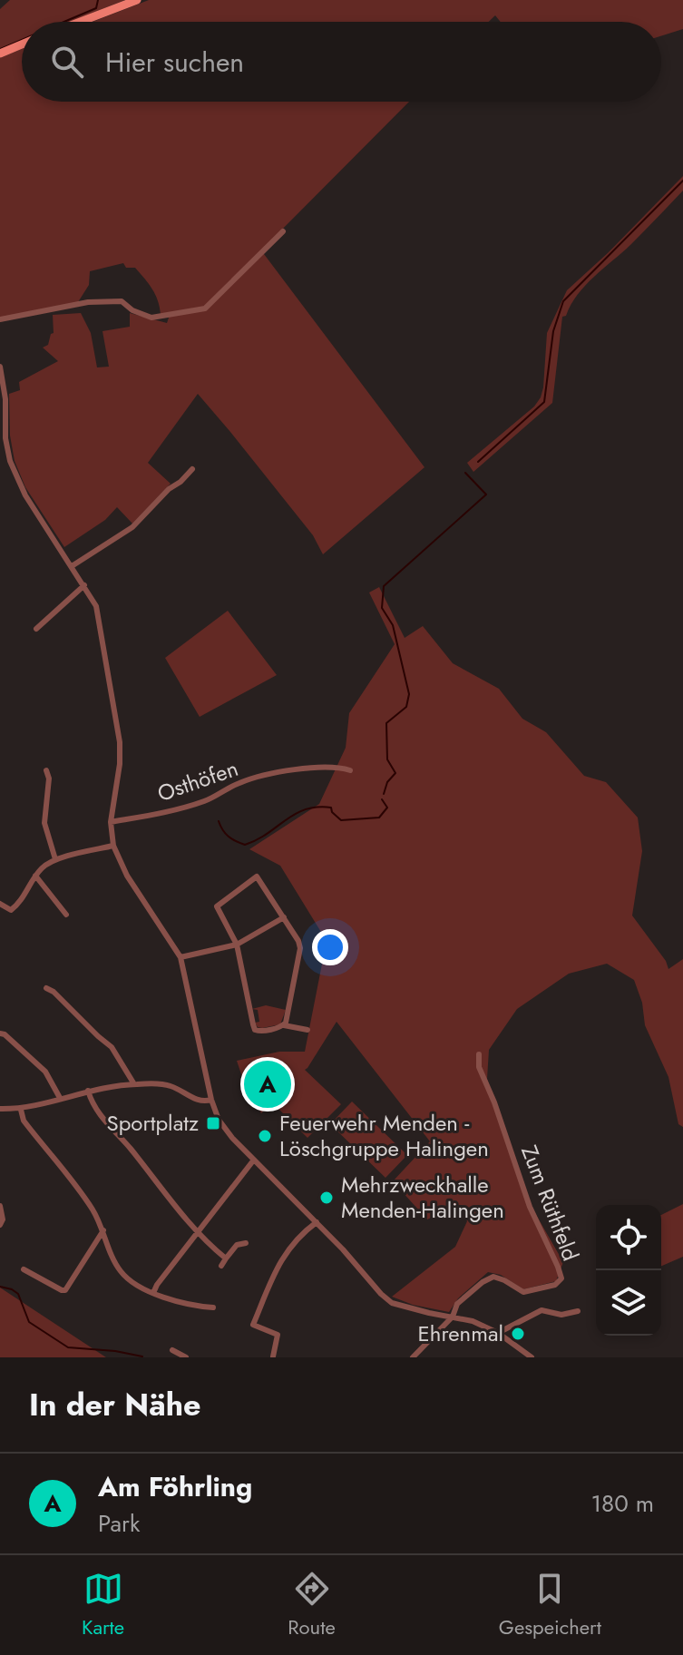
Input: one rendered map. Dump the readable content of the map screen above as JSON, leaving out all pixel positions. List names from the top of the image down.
{
  "streets": {
    "street": ["Osthöfen", "Zum Rüthfeld"]
  },
  "places": {
    "transit": ["Sportplatz"],
    "other": ["Feuerwehr Menden - Löschgruppe Halingen", "Mehrzweckhalle Menden-Halingen", "Ehrenmal"]
  },
  "page": {
    "search": "Hier suchen",
    "pins": "A",
    "heading": "In der Nähe",
    "list": [
      {
        "mark": "A",
        "name": "Am Föhrling",
        "note": "Park",
        "value": "180 m"
      }
    ],
    "nav": ["Karte", "Route", "Gespeichert"]
  }
}
